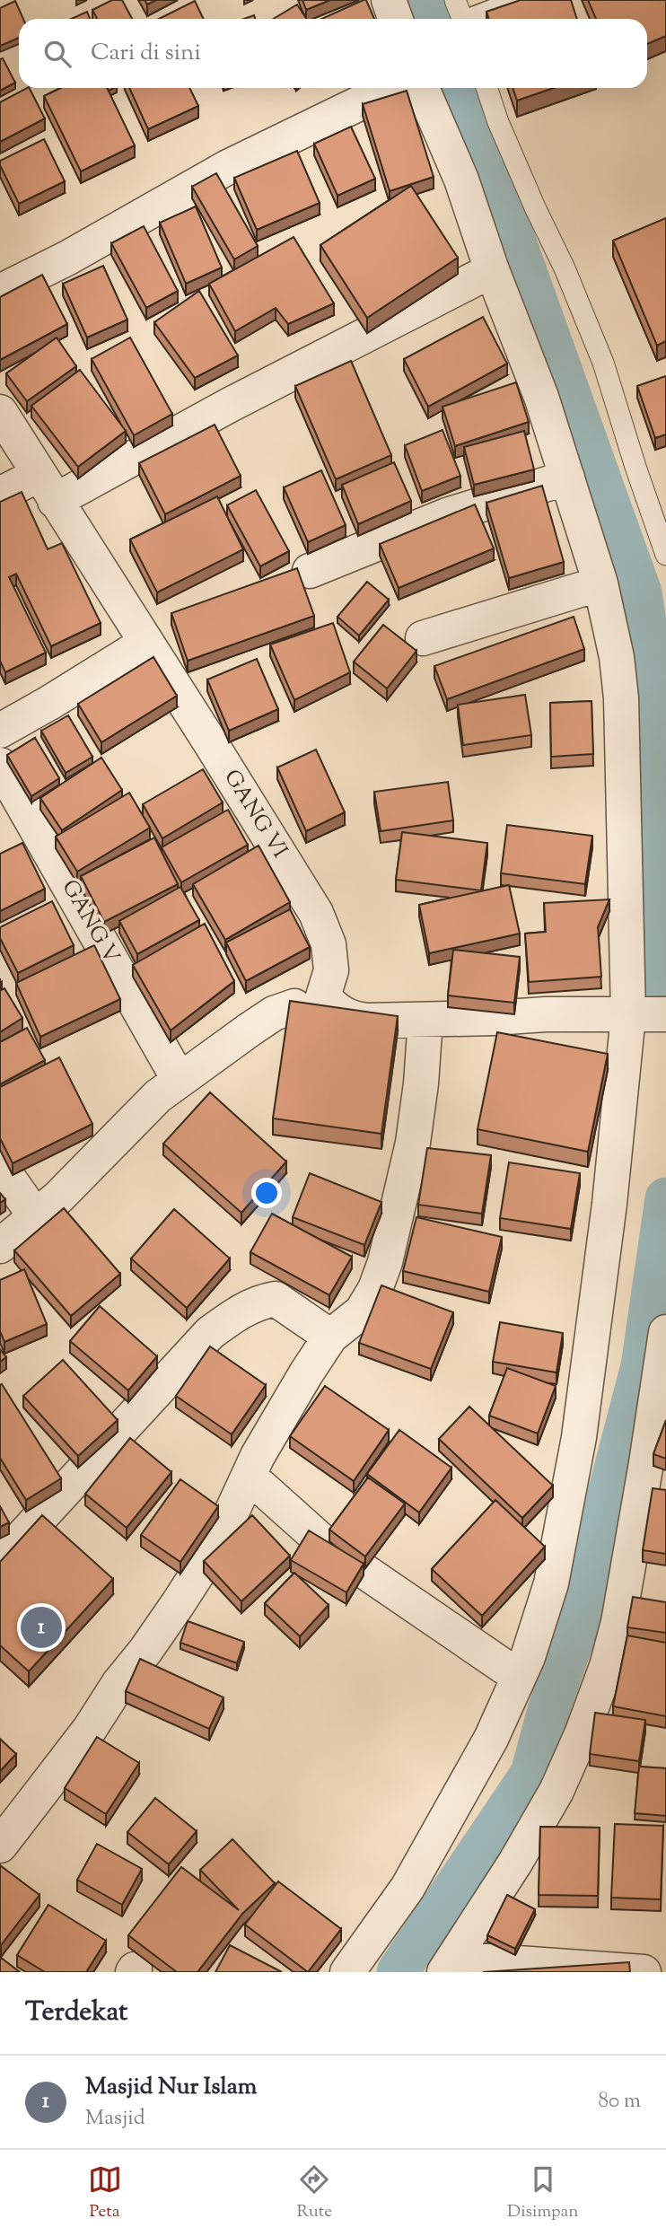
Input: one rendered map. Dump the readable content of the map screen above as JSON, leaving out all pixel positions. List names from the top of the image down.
{
  "streets": {
    "street": ["GANG VI", "GANG V"]
  },
  "page": {
    "search": "Cari di sini",
    "pins": "1",
    "heading": "Terdekat",
    "list": [
      {
        "mark": "1",
        "name": "Masjid Nur Islam",
        "note": "Masjid",
        "value": "80 m"
      }
    ],
    "nav": ["Peta", "Rute", "Disimpan"]
  }
}
